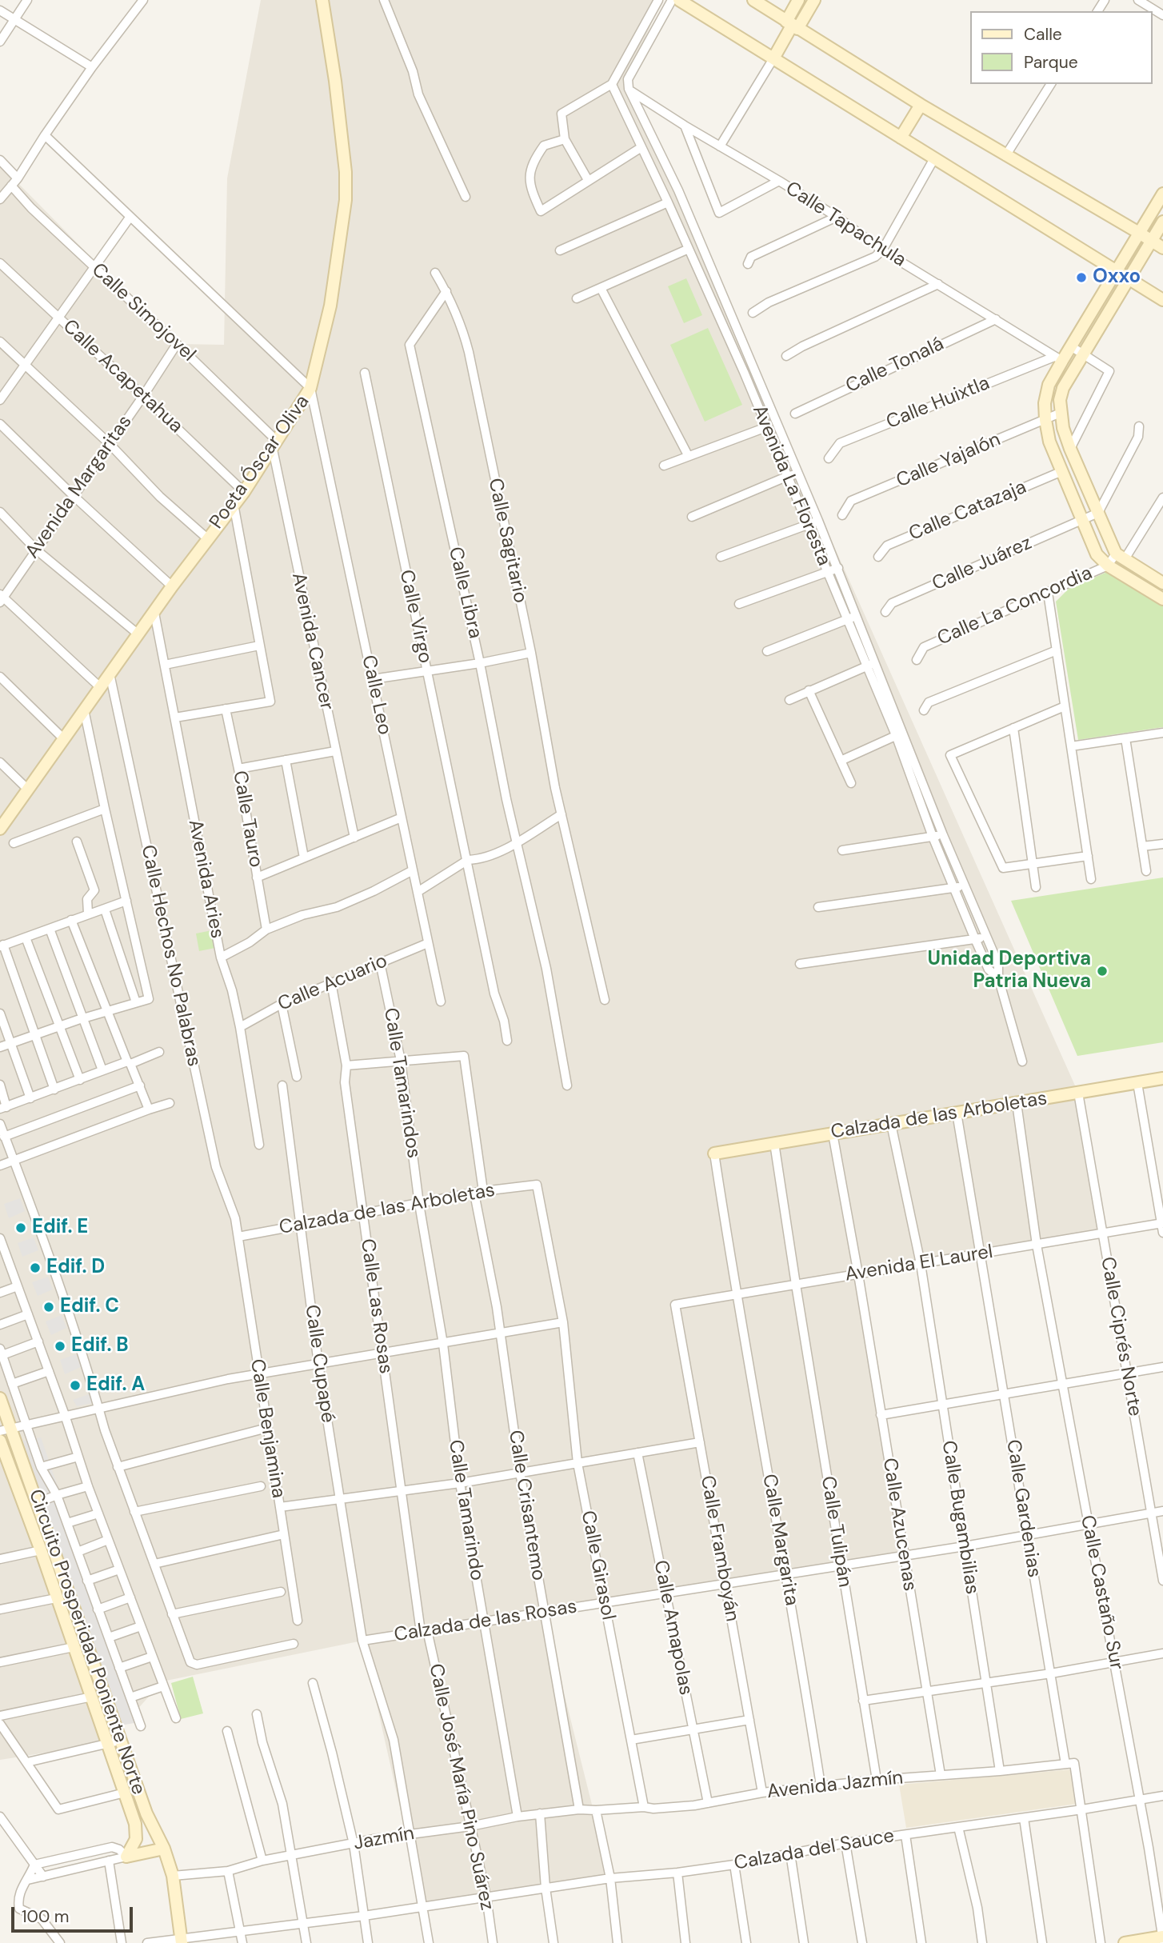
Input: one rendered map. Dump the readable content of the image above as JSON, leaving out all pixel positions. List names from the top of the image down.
{
  "streets": {
    "street": [
      "Calle Tapachula",
      "Calle Simojovel",
      "Calle Tonalá",
      "Calle Acapetahua",
      "Calle Huixtla",
      "Calle Yajalón",
      "Poeta Óscar Oliva",
      "Avenida La Floresta",
      "Avenida Margaritas",
      "Calle Catazaja",
      "Calle Sagitario",
      "Calle Juárez",
      "Calle Libra",
      "Calle La Concordia",
      "Calle Virgo",
      "Avenida Cancer",
      "Calle Leo",
      "Calle Tauro",
      "Avenida Aries",
      "Calle Hechos No Palabras",
      "Calle Acuario",
      "Calle Tamarindos",
      "Calzada de las Arboletas",
      "Avenida El Laurel",
      "Calle Las Rosas",
      "Calle Ciprés Norte",
      "Calle Cupapé",
      "Calle Benjamina",
      "Calle Crisantemo",
      "Calle Gardenias",
      "Calle Tamarindo",
      "Calle Bugambilias",
      "Calle Azucenas",
      "Calle Tulipán",
      "Calle Margarita",
      "Calle Framboyán",
      "Calle Girasol",
      "Calle Castaño Sur",
      "Calzada de las Rosas",
      "Calle Amapolas",
      "Circuito Prosperidad Poniente Norte",
      "Avenida Jazmín",
      "Calle José María Pino Suárez",
      "Jazmín",
      "Calzada del Sauce"
    ]
  },
  "crossings": [
    ["Calle Tapachula", "Calle Tonalá"],
    ["Calle Tapachula", "Calle Huixtla"],
    ["Calle Tapachula", "Avenida La Floresta"],
    ["Calle Simojovel", "Poeta Óscar Oliva"],
    ["Calle Simojovel", "Avenida Margaritas"],
    ["Calle Simojovel", "Avenida Cancer"],
    ["Calle Acapetahua", "Poeta Óscar Oliva"],
    ["Calle Acapetahua", "Avenida Margaritas"],
    ["Poeta Óscar Oliva", "Avenida Cancer"],
    ["Poeta Óscar Oliva", "Calle Leo"],
    ["Poeta Óscar Oliva", "Avenida Aries"],
    ["Poeta Óscar Oliva", "Calle Hechos No Palabras"],
    ["Calle Sagitario", "Calle Libra"],
    ["Calle Leo", "Calle Acuario"],
    ["Avenida Aries", "Calle Acuario"],
    ["Calle Hechos No Palabras", "Calzada de las Arboletas"],
    ["Calle Hechos No Palabras", "Calle Benjamina"],
    ["Calle Acuario", "Calle Tamarindos"],
    ["Calle Acuario", "Calle Las Rosas"],
    ["Calle Tamarindos", "Calzada de las Arboletas"],
    ["Calle Tamarindos", "Calle Tamarindo"],
    ["Calzada de las Arboletas", "Calle Las Rosas"],
    ["Calzada de las Arboletas", "Calle Ciprés Norte"],
    ["Calzada de las Arboletas", "Calle Cupapé"],
    ["Calzada de las Arboletas", "Calle Benjamina"],
    ["Calzada de las Arboletas", "Calle Crisantemo"],
    ["Calzada de las Arboletas", "Calle Gardenias"],
    ["Calzada de las Arboletas", "Calle Tamarindo"],
    ["Calzada de las Arboletas", "Calle Bugambilias"],
    ["Calzada de las Arboletas", "Calle Azucenas"],
    ["Calzada de las Arboletas", "Calle Tulipán"],
    ["Calzada de las Arboletas", "Calle Margarita"],
    ["Calzada de las Arboletas", "Calle Girasol"],
    ["Calzada de las Arboletas", "Calle Castaño Sur"],
    ["Avenida El Laurel", "Calle Ciprés Norte"],
    ["Avenida El Laurel", "Calle Gardenias"],
    ["Avenida El Laurel", "Calle Bugambilias"],
    ["Avenida El Laurel", "Calle Azucenas"],
    ["Avenida El Laurel", "Calle Tulipán"],
    ["Avenida El Laurel", "Calle Margarita"],
    ["Avenida El Laurel", "Calle Framboyán"],
    ["Avenida El Laurel", "Calle Castaño Sur"],
    ["Calle Las Rosas", "Calzada de las Rosas"],
    ["Calle Las Rosas", "Calle José María Pino Suárez"],
    ["Calle Ciprés Norte", "Calzada de las Rosas"],
    ["Calle Cupapé", "Calzada de las Rosas"],
    ["Calle Cupapé", "Jazmín"],
    ["Calle Cupapé", "Calzada del Sauce"],
    ["Calle Crisantemo", "Calzada de las Rosas"],
    ["Calle Crisantemo", "Jazmín"],
    ["Calle Gardenias", "Calzada de las Rosas"],
    ["Calle Gardenias", "Avenida Jazmín"],
    ["Calle Tamarindo", "Calzada de las Rosas"],
    ["Calle Tamarindo", "Jazmín"],
    ["Calle Bugambilias", "Calzada de las Rosas"],
    ["Calle Bugambilias", "Avenida Jazmín"],
    ["Calle Azucenas", "Calzada de las Rosas"],
    ["Calle Azucenas", "Avenida Jazmín"],
    ["Calle Tulipán", "Calzada de las Rosas"],
    ["Calle Tulipán", "Avenida Jazmín"],
    ["Calle Margarita", "Calzada de las Rosas"],
    ["Calle Margarita", "Avenida Jazmín"],
    ["Calle Framboyán", "Calzada de las Rosas"],
    ["Calle Framboyán", "Avenida Jazmín"],
    ["Calle Girasol", "Calzada de las Rosas"],
    ["Calle Girasol", "Avenida Jazmín"],
    ["Calle Castaño Sur", "Calzada de las Rosas"],
    ["Calle Castaño Sur", "Calzada del Sauce"],
    ["Calzada de las Rosas", "Calle Amapolas"],
    ["Calzada de las Rosas", "Calle José María Pino Suárez"],
    ["Calle Amapolas", "Avenida Jazmín"],
    ["Circuito Prosperidad Poniente Norte", "Jazmín"],
    ["Circuito Prosperidad Poniente Norte", "Calzada del Sauce"],
    ["Avenida Jazmín", "Jazmín"],
    ["Calle José María Pino Suárez", "Jazmín"],
    ["Calle José María Pino Suárez", "Calzada del Sauce"]
  ],
  "places": [
    "Oxxo",
    "Unidad Deportiva Patria Nueva",
    "Edif. E",
    "Edif. D",
    "Edif. C",
    "Edif. B",
    "Edif. A"
  ],
  "legend": ["Calle", "Parque"],
  "scale_bar": "100 m"
}
